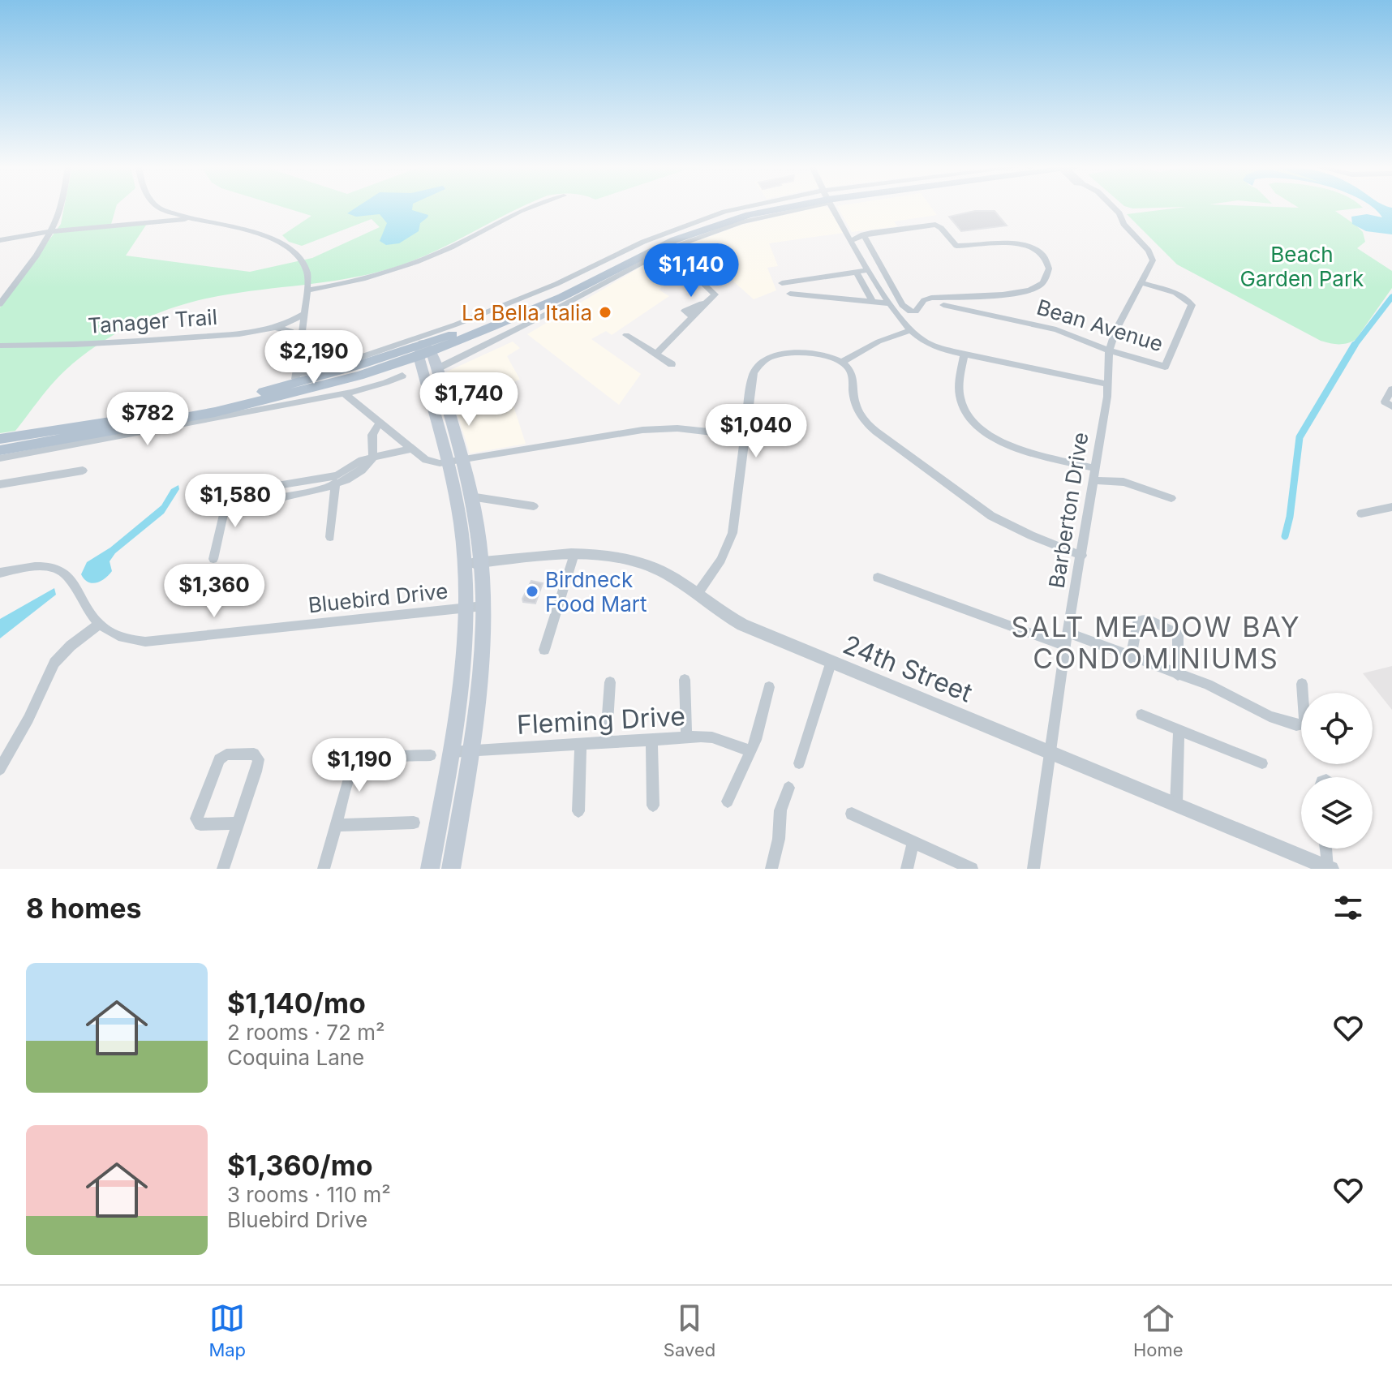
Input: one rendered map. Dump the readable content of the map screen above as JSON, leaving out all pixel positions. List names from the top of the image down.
{
  "streets": {
    "street": [
      "Tanager Trail",
      "Bean Avenue",
      "Barberton Drive",
      "Bluebird Drive",
      "24th Street",
      "Fleming Drive"
    ]
  },
  "crossings": [
    ["Bean Avenue", "Barberton Drive"],
    ["Barberton Drive", "24th Street"]
  ],
  "districts": ["SALT MEADOW BAY CONDOMINIUMS"],
  "parks": ["Beach Garden Park"],
  "places": ["La Bella Italia", "Birdneck Food Mart"],
  "page": {
    "price": [
      "$1,140",
      "$2,190",
      "$1,740",
      "$782",
      "$1,040",
      "$1,580",
      "$1,360",
      "$1,190"
    ],
    "heading": "8 homes",
    "list": [
      {
        "name": "$1,140/mo",
        "note": "2 rooms · 72 m² · Coquina Lane"
      },
      {
        "name": "$1,360/mo",
        "note": "3 rooms · 110 m² · Bluebird Drive"
      }
    ],
    "tabs": ["Map", "Saved", "Home"]
  }
}
